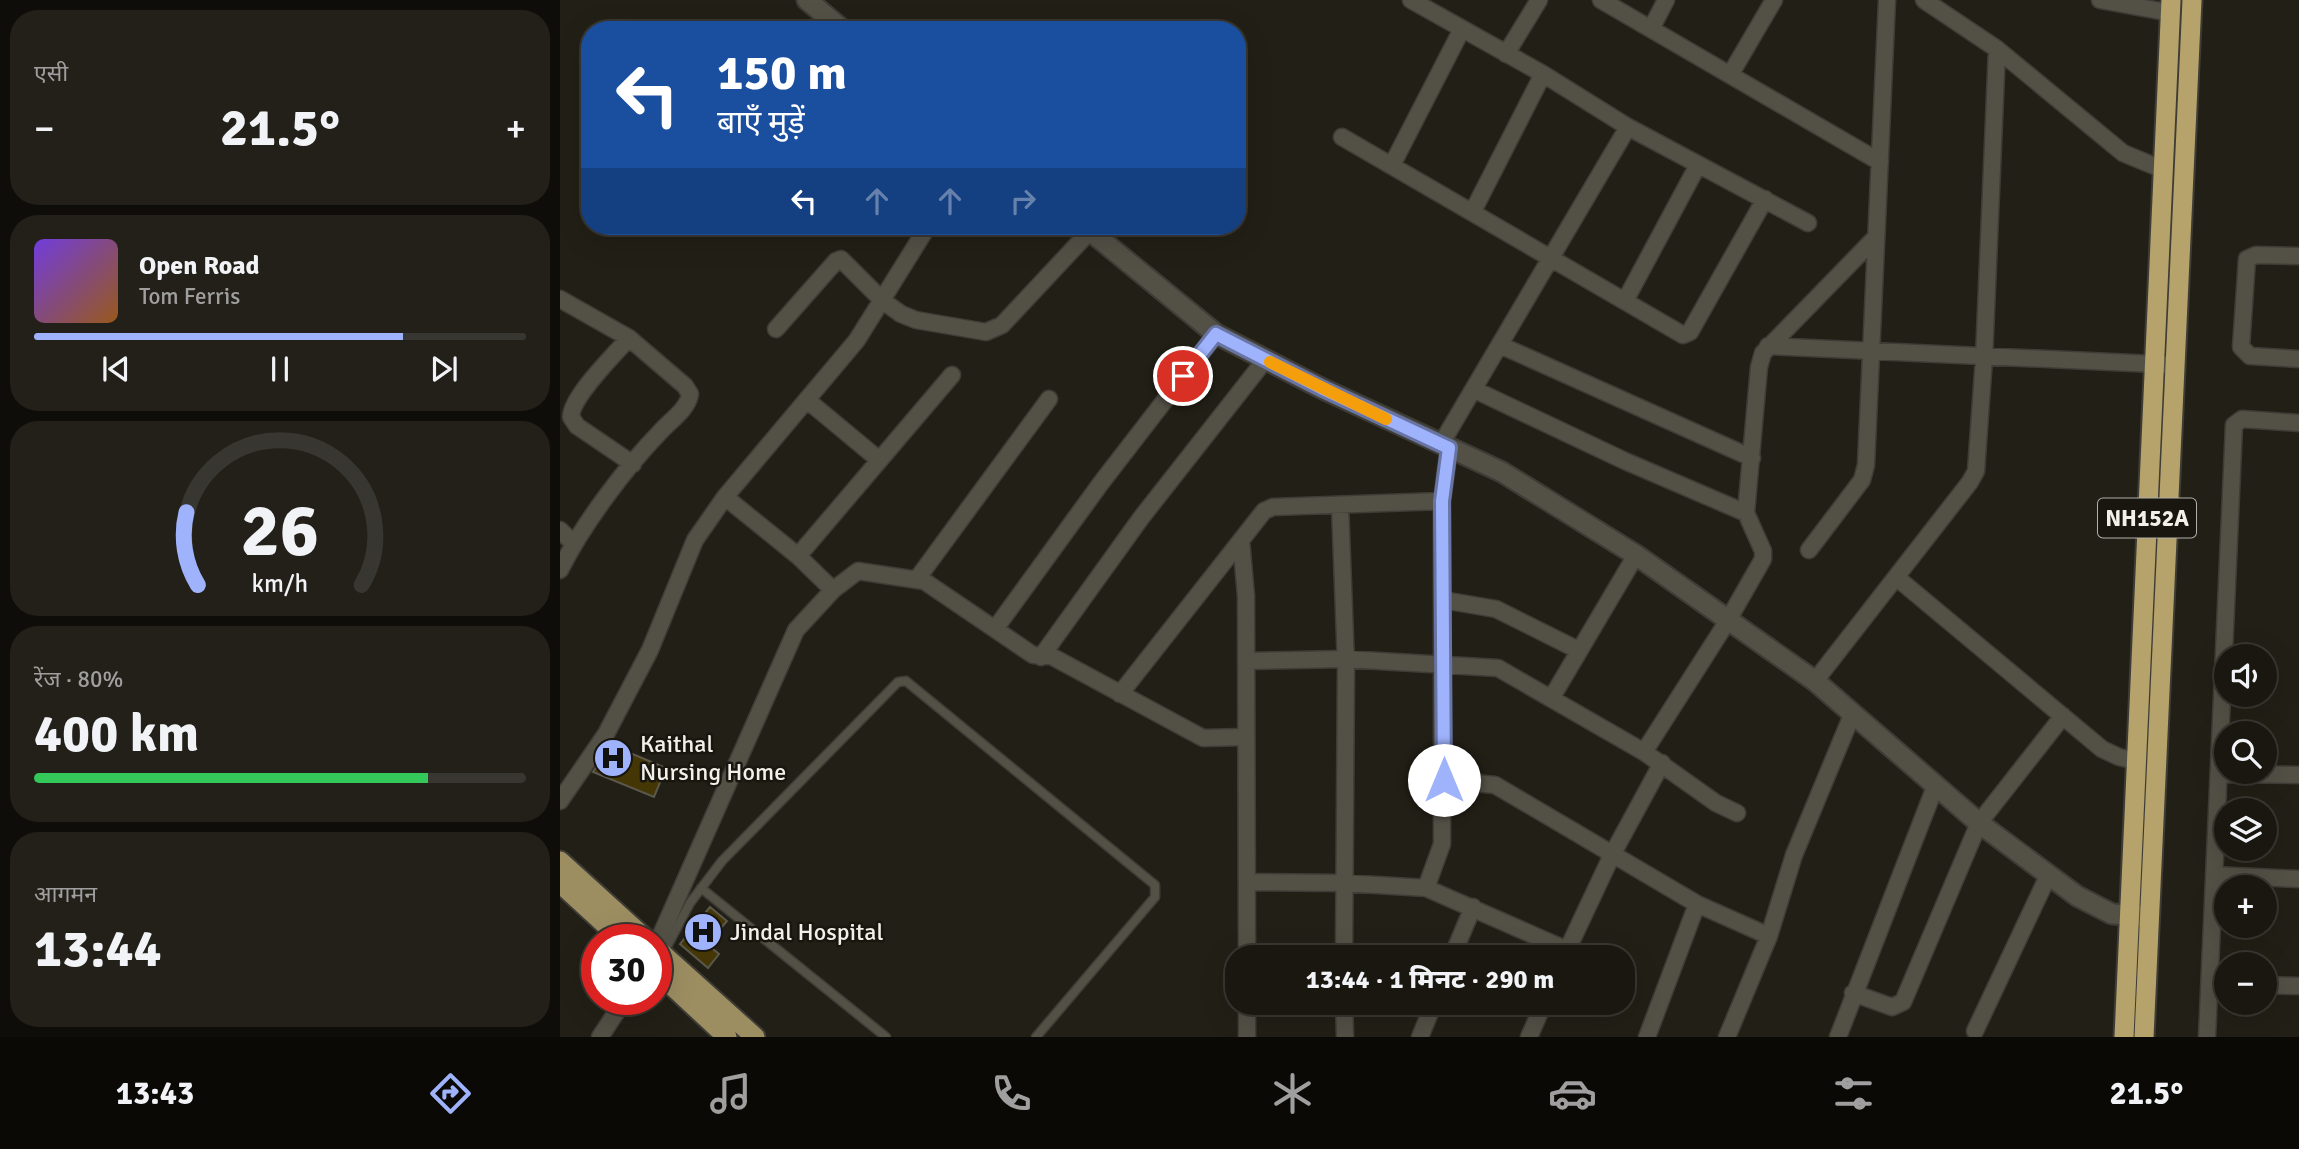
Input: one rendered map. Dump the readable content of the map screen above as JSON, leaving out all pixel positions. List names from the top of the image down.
{
  "streets": {
    "highway": ["NH152A"]
  },
  "places": {
    "hospital": ["Kaithal Nursing Home", "Jindal Hospital"]
  },
  "page": {
    "tile": [
      "एसी",
      ["रेंज · 80%", "400 km"],
      ["आगमन", "13:44"]
    ],
    "turn": ["150 m", "बाएँ मुड़ें"],
    "heat": ["−", "21.5°", "+"],
    "song": ["Open Road", "Tom Ferris"],
    "map_buttons": ["+", "−"],
    "limit": "30",
    "trip": "13:44 · 1 मिनट · 290 m",
    "tabs": ["13:43", "21.5°"],
    "gauge": ["26", "km/h"]
  }
}
